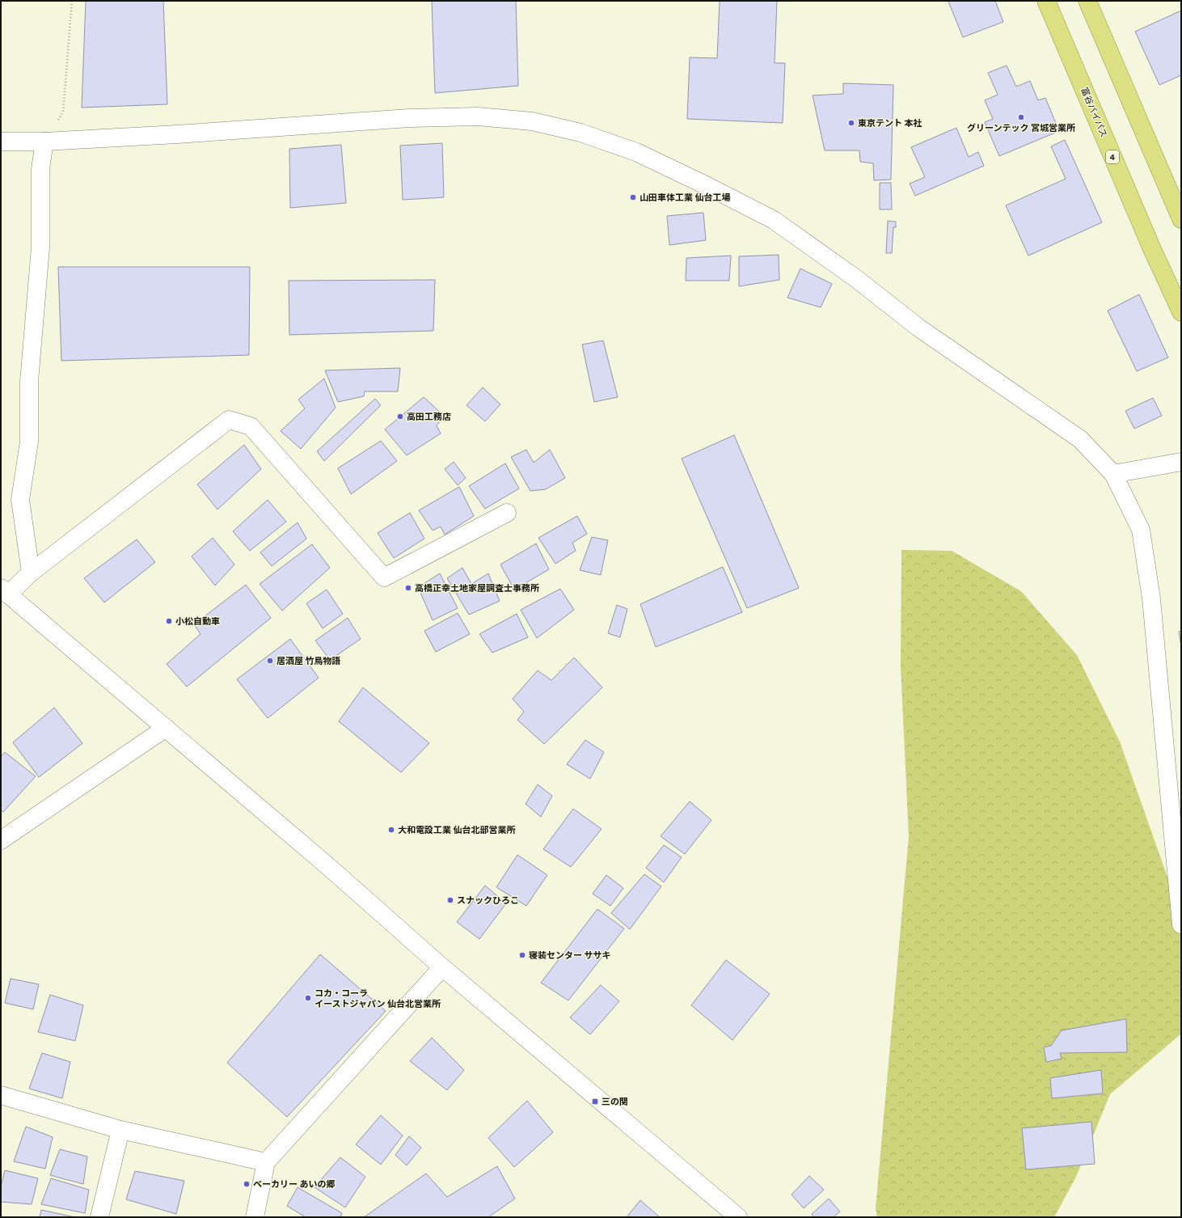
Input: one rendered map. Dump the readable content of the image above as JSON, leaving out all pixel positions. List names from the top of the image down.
{
  "streets": {
    "highway": ["富谷バイパス", "4"]
  },
  "places": {
    "other": [
      "グリーンテック 宮城営業所",
      "東京テント 本社",
      "山田車体工業 仙台工場",
      "高田工務店",
      "高橋正幸土地家屋調査士事務所",
      "小松自動車",
      "居酒屋 竹鳥物語",
      "大和電設工業 仙台北部営業所",
      "スナックひろこ",
      "寝装センター ササキ",
      "コカ・コーラ イーストジャパン 仙台北営業所",
      "ベーカリー あいの郷"
    ],
    "transit": ["三の関"]
  }
}
